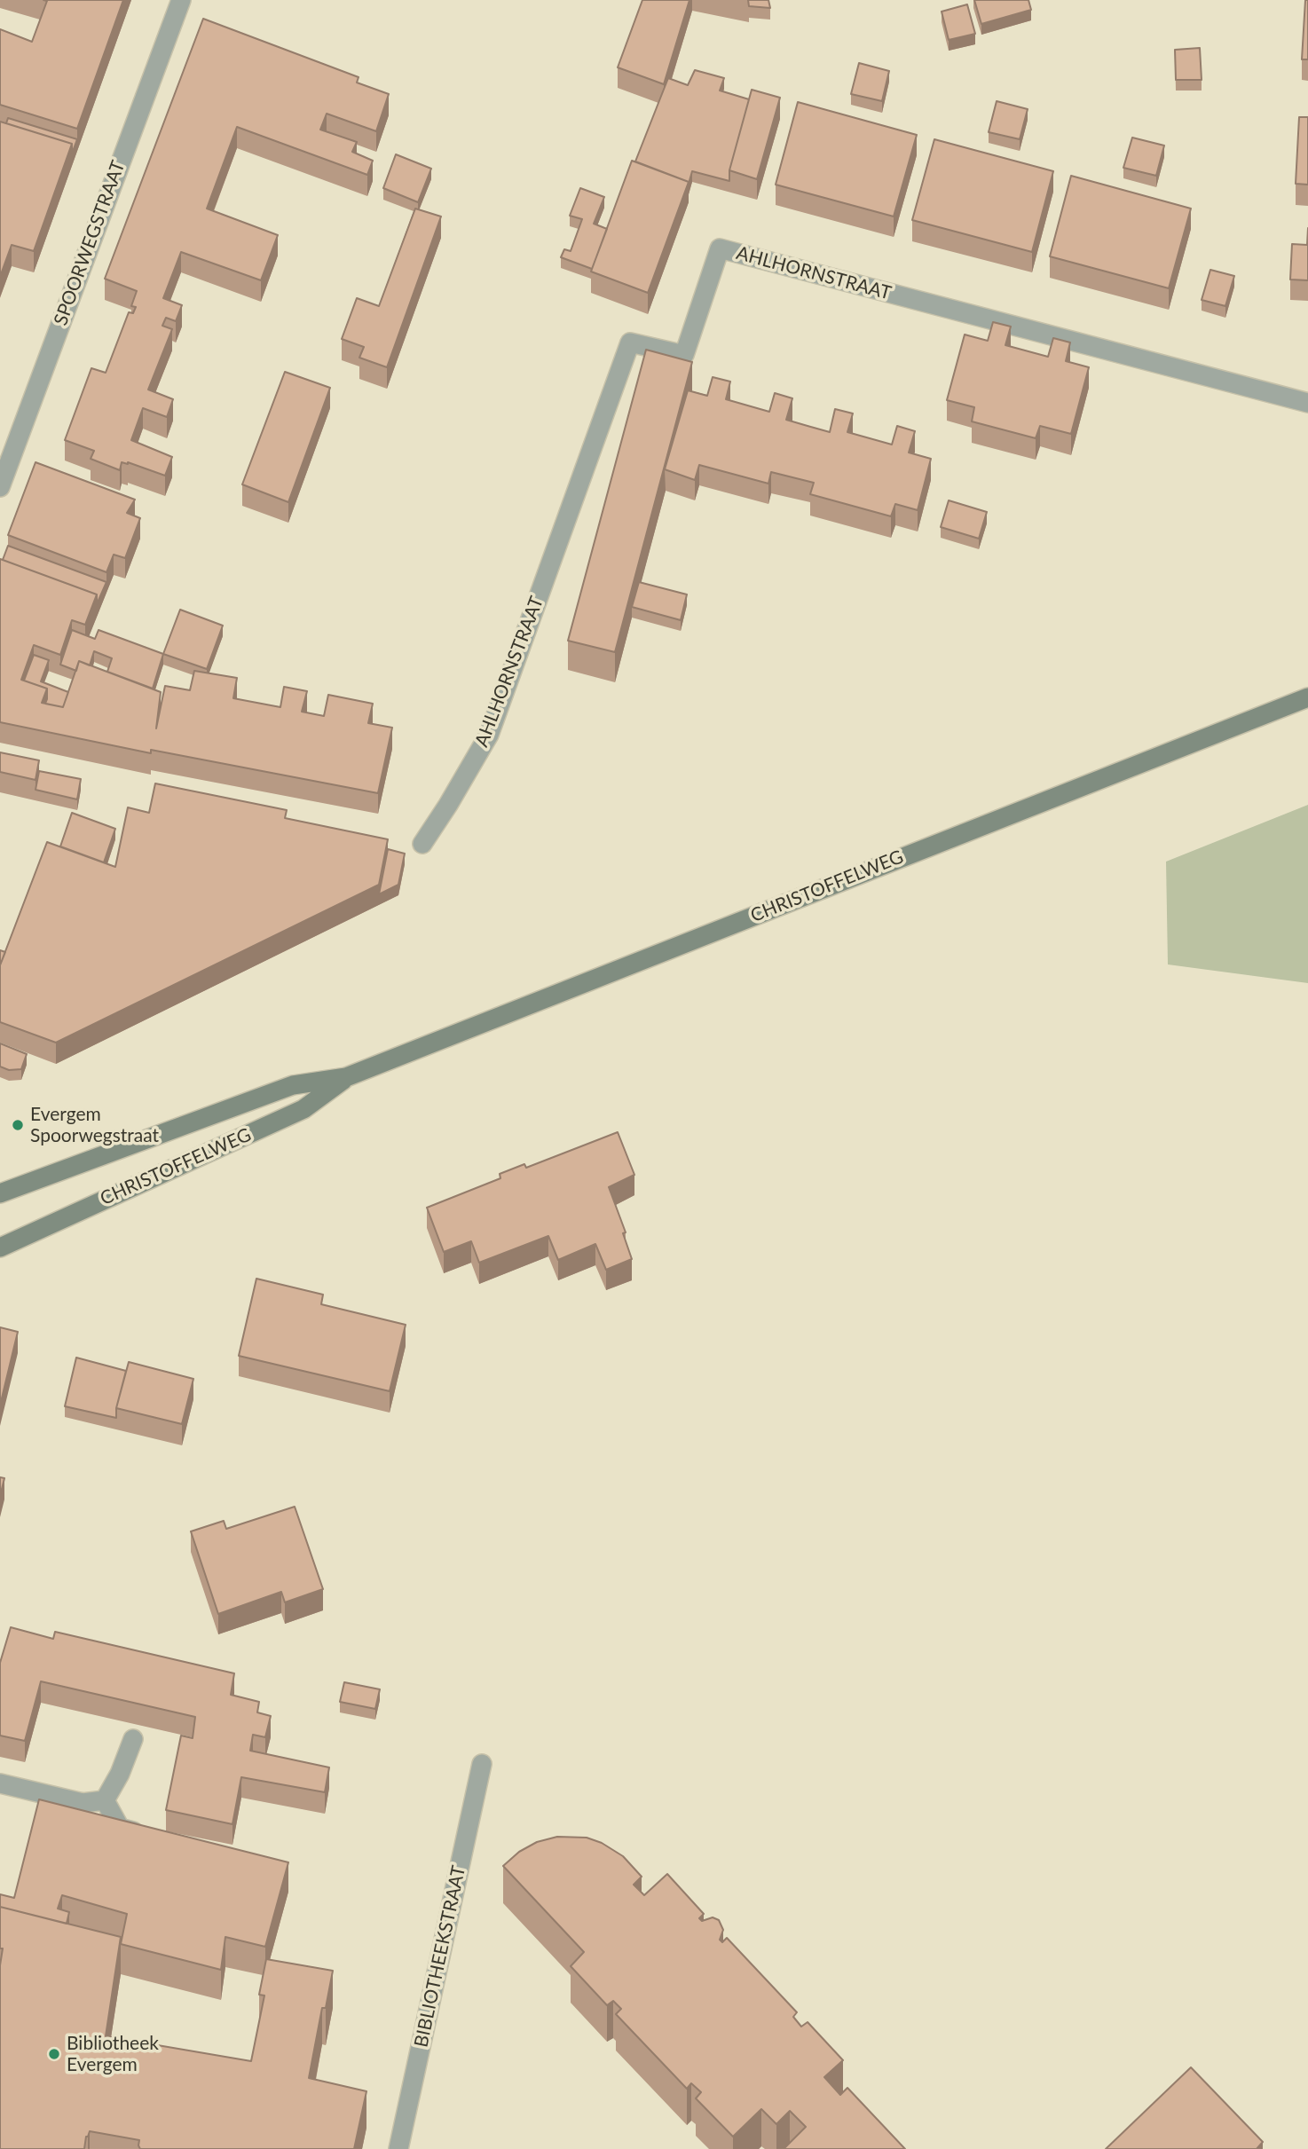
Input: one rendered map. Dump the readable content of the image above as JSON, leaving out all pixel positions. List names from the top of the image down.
{
  "streets": {
    "main road": ["CHRISTOFFELWEG"],
    "street": ["SPOORWEGSTRAAT", "AHLHORNSTRAAT", "BIBLIOTHEEKSTRAAT"]
  },
  "places": ["Evergem Spoorwegstraat", "Bibliotheek Evergem"]
}
